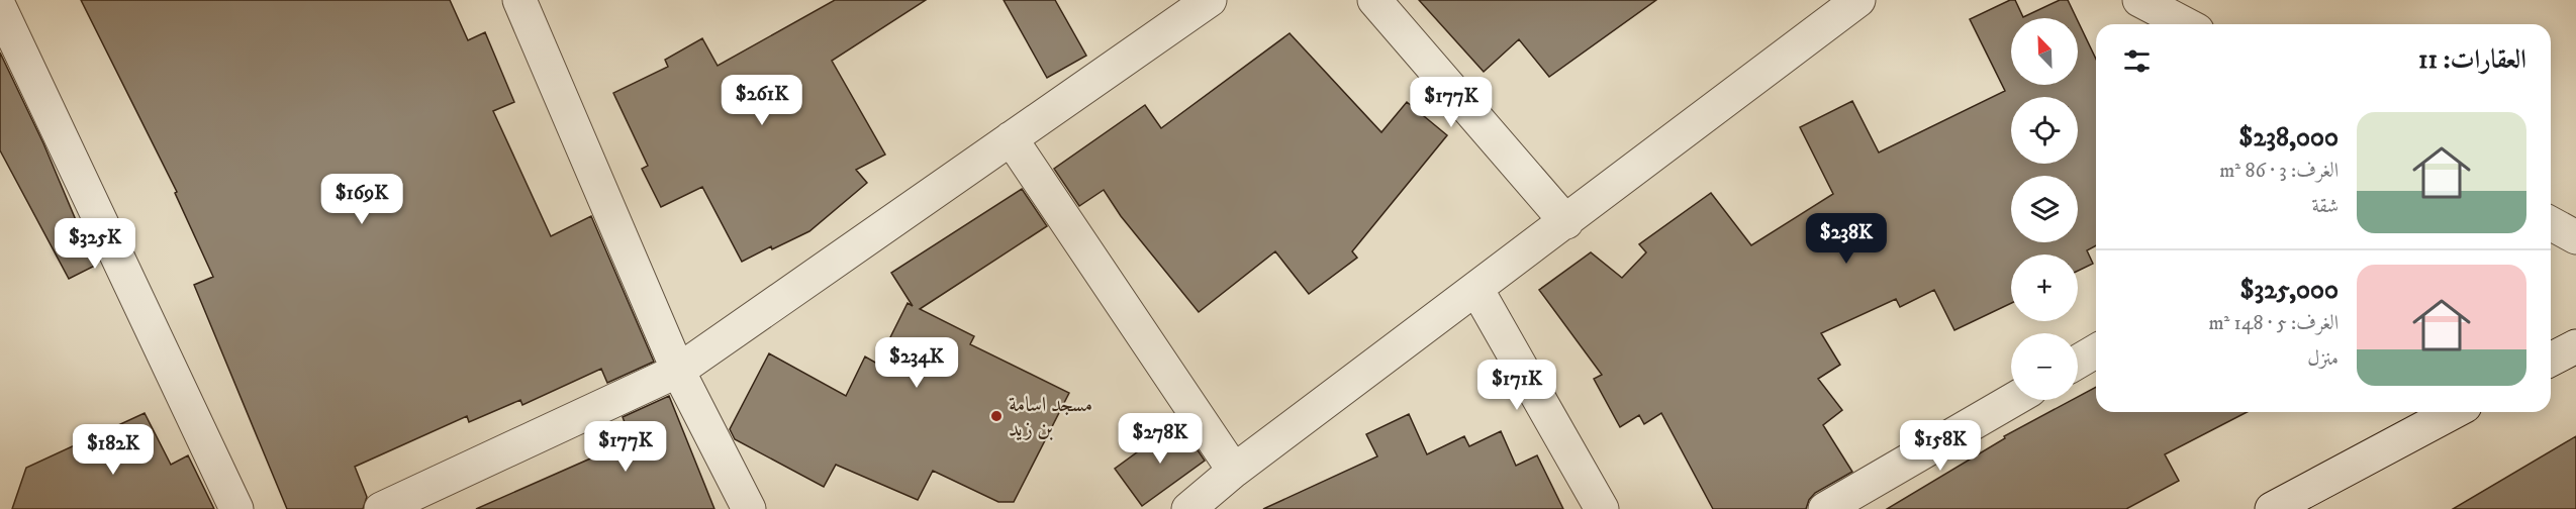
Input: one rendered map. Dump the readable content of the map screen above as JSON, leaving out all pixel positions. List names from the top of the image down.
{
  "places": ["مسجد اسامة بن زيد"],
  "north": "top left",
  "page": {
    "map_buttons": ["+", "−"],
    "heading": "العقارات: 11",
    "price": [
      "$261K",
      "$177K",
      "$169K",
      "$238K",
      "$325K",
      "$234K",
      "$171K",
      "$278K",
      "$158K",
      "$177K",
      "$182K"
    ],
    "list": [
      {
        "name": "$238,000",
        "note": "الغرف: 3 · 86 m² · شقة"
      },
      {
        "name": "$325,000",
        "note": "الغرف: 5 · 148 m² · منزل"
      }
    ]
  }
}
